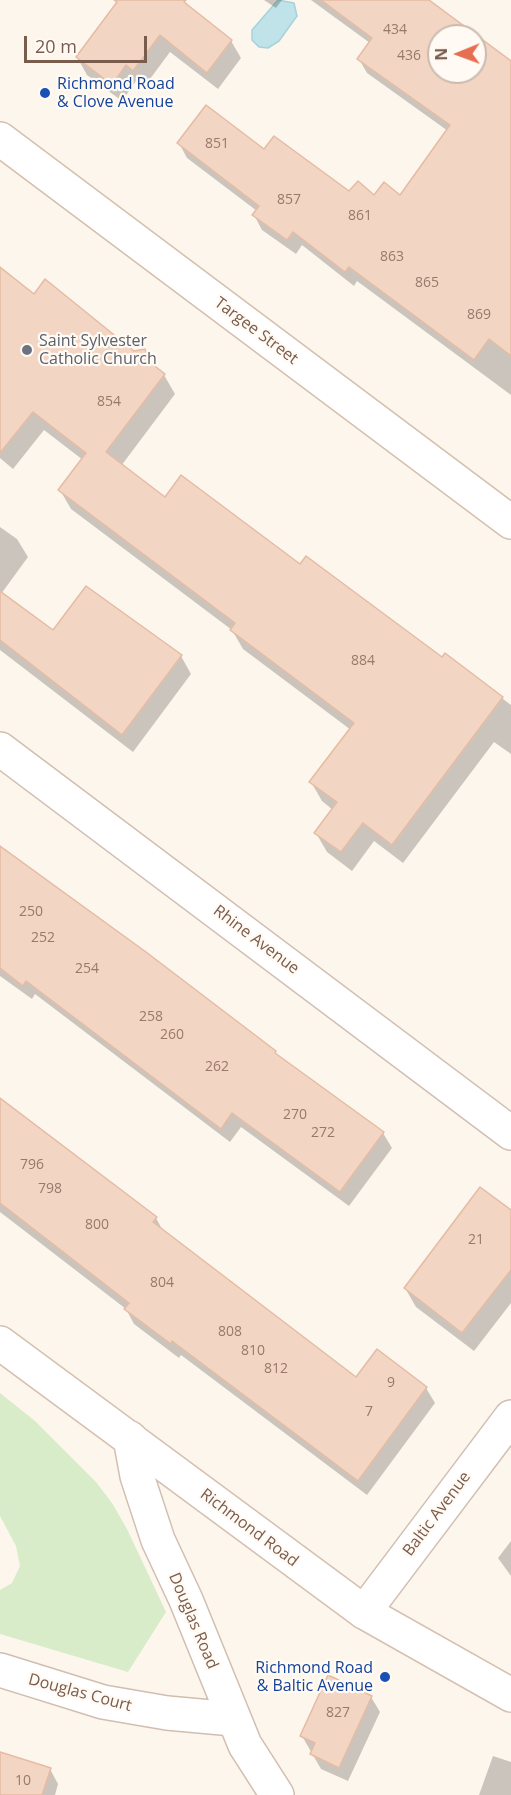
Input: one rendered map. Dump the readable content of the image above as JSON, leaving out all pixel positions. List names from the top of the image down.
{
  "streets": {
    "street": [
      "Targee Street",
      "Rhine Avenue",
      "Baltic Avenue",
      "Richmond Road",
      "Douglas Road",
      "Douglas Court"
    ]
  },
  "crossings": [
    ["Baltic Avenue", "Richmond Road"],
    ["Richmond Road", "Douglas Road"],
    ["Douglas Road", "Douglas Court"]
  ],
  "places": ["Richmond Road & Clove Avenue", "Saint Sylvester Catholic Church", "Richmond Road & Baltic Avenue"],
  "house_numbers": [
    "434",
    "436",
    "851",
    "857",
    "861",
    "863",
    "865",
    "869",
    "854",
    "884",
    "250",
    "252",
    "254",
    "258",
    "260",
    "262",
    "270",
    "272",
    "796",
    "798",
    "800",
    "21",
    "804",
    "808",
    "810",
    "812",
    "9",
    "7",
    "827",
    "10"
  ],
  "scale_bar": "20 m",
  "north": "left"
}
